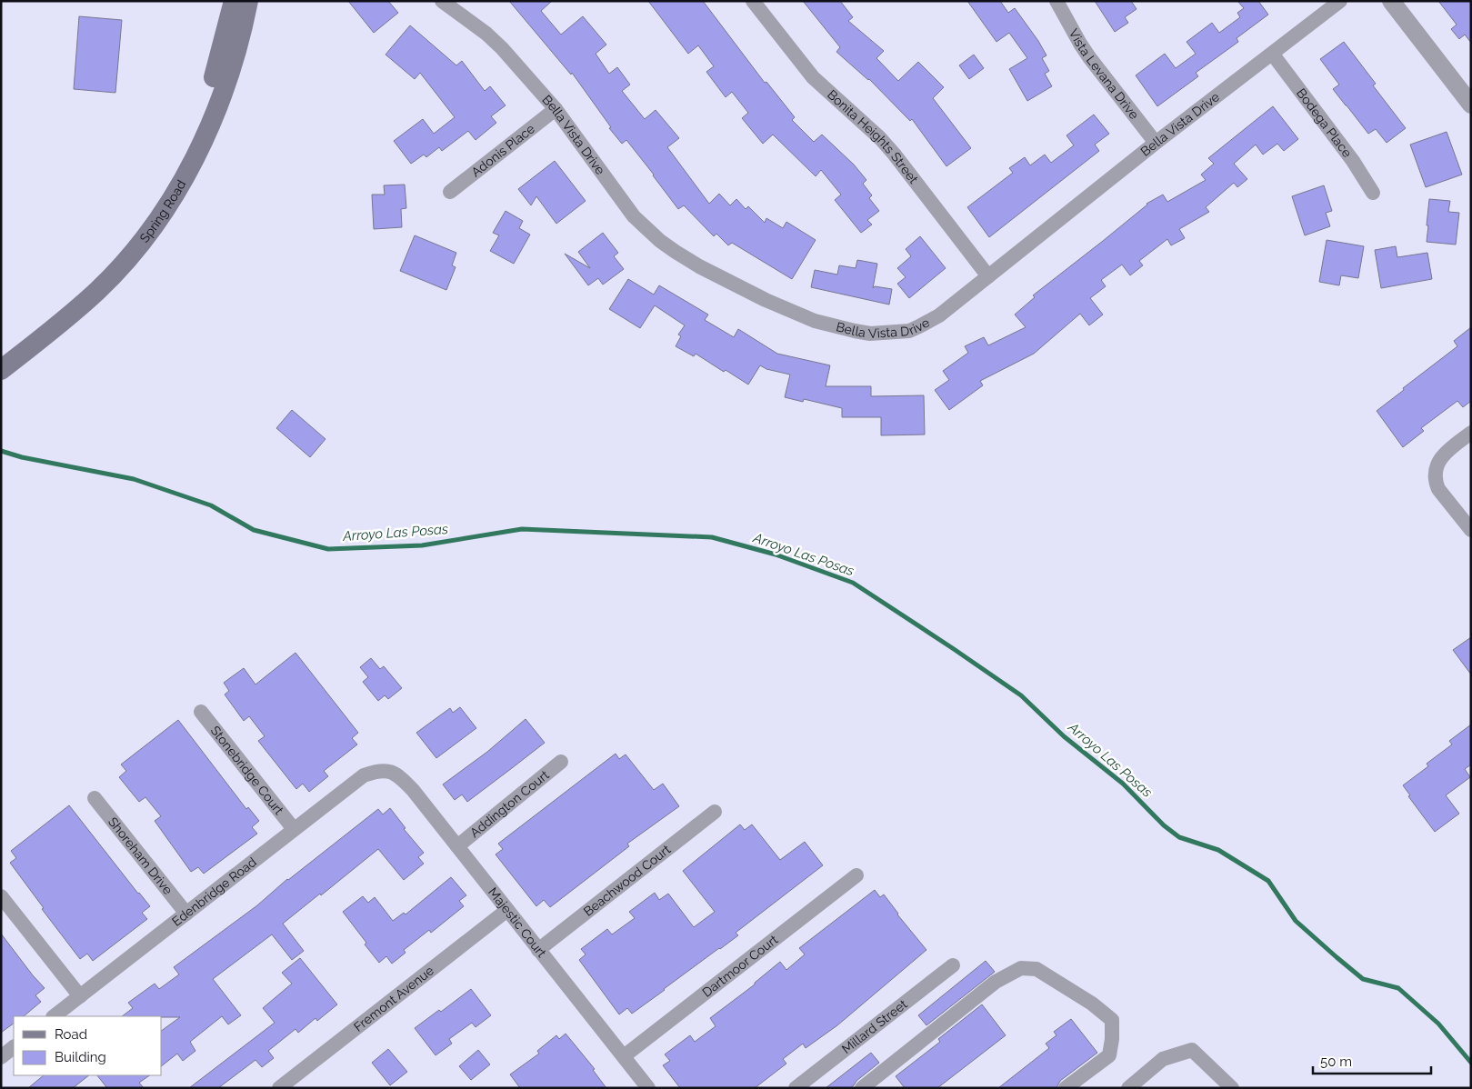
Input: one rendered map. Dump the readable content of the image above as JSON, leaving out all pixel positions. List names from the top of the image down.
{
  "streets": {
    "main road": ["Spring Road"],
    "street": [
      "Vista Levana Drive",
      "Bodega Place",
      "Bella Vista Drive",
      "Bonita Heights Street",
      "Adonis Place",
      "Stonebridge Court",
      "Addington Court",
      "Shoreham Drive",
      "Beachwood Court",
      "Edenbridge Road",
      "Majestic Court",
      "Dartmoor Court",
      "Fremont Avenue",
      "Millard Street"
    ]
  },
  "crossings": [
    ["Vista Levana Drive", "Bella Vista Drive"],
    ["Bodega Place", "Bella Vista Drive"],
    ["Bella Vista Drive", "Bonita Heights Street"],
    ["Bella Vista Drive", "Adonis Place"],
    ["Stonebridge Court", "Edenbridge Road"],
    ["Addington Court", "Majestic Court"],
    ["Shoreham Drive", "Edenbridge Road"],
    ["Beachwood Court", "Majestic Court"],
    ["Edenbridge Road", "Majestic Court"],
    ["Majestic Court", "Dartmoor Court"],
    ["Majestic Court", "Fremont Avenue"]
  ],
  "water": ["Arroyo Las Posas"],
  "legend": ["Road", "Building"],
  "scale_bar": "50 m"
}
